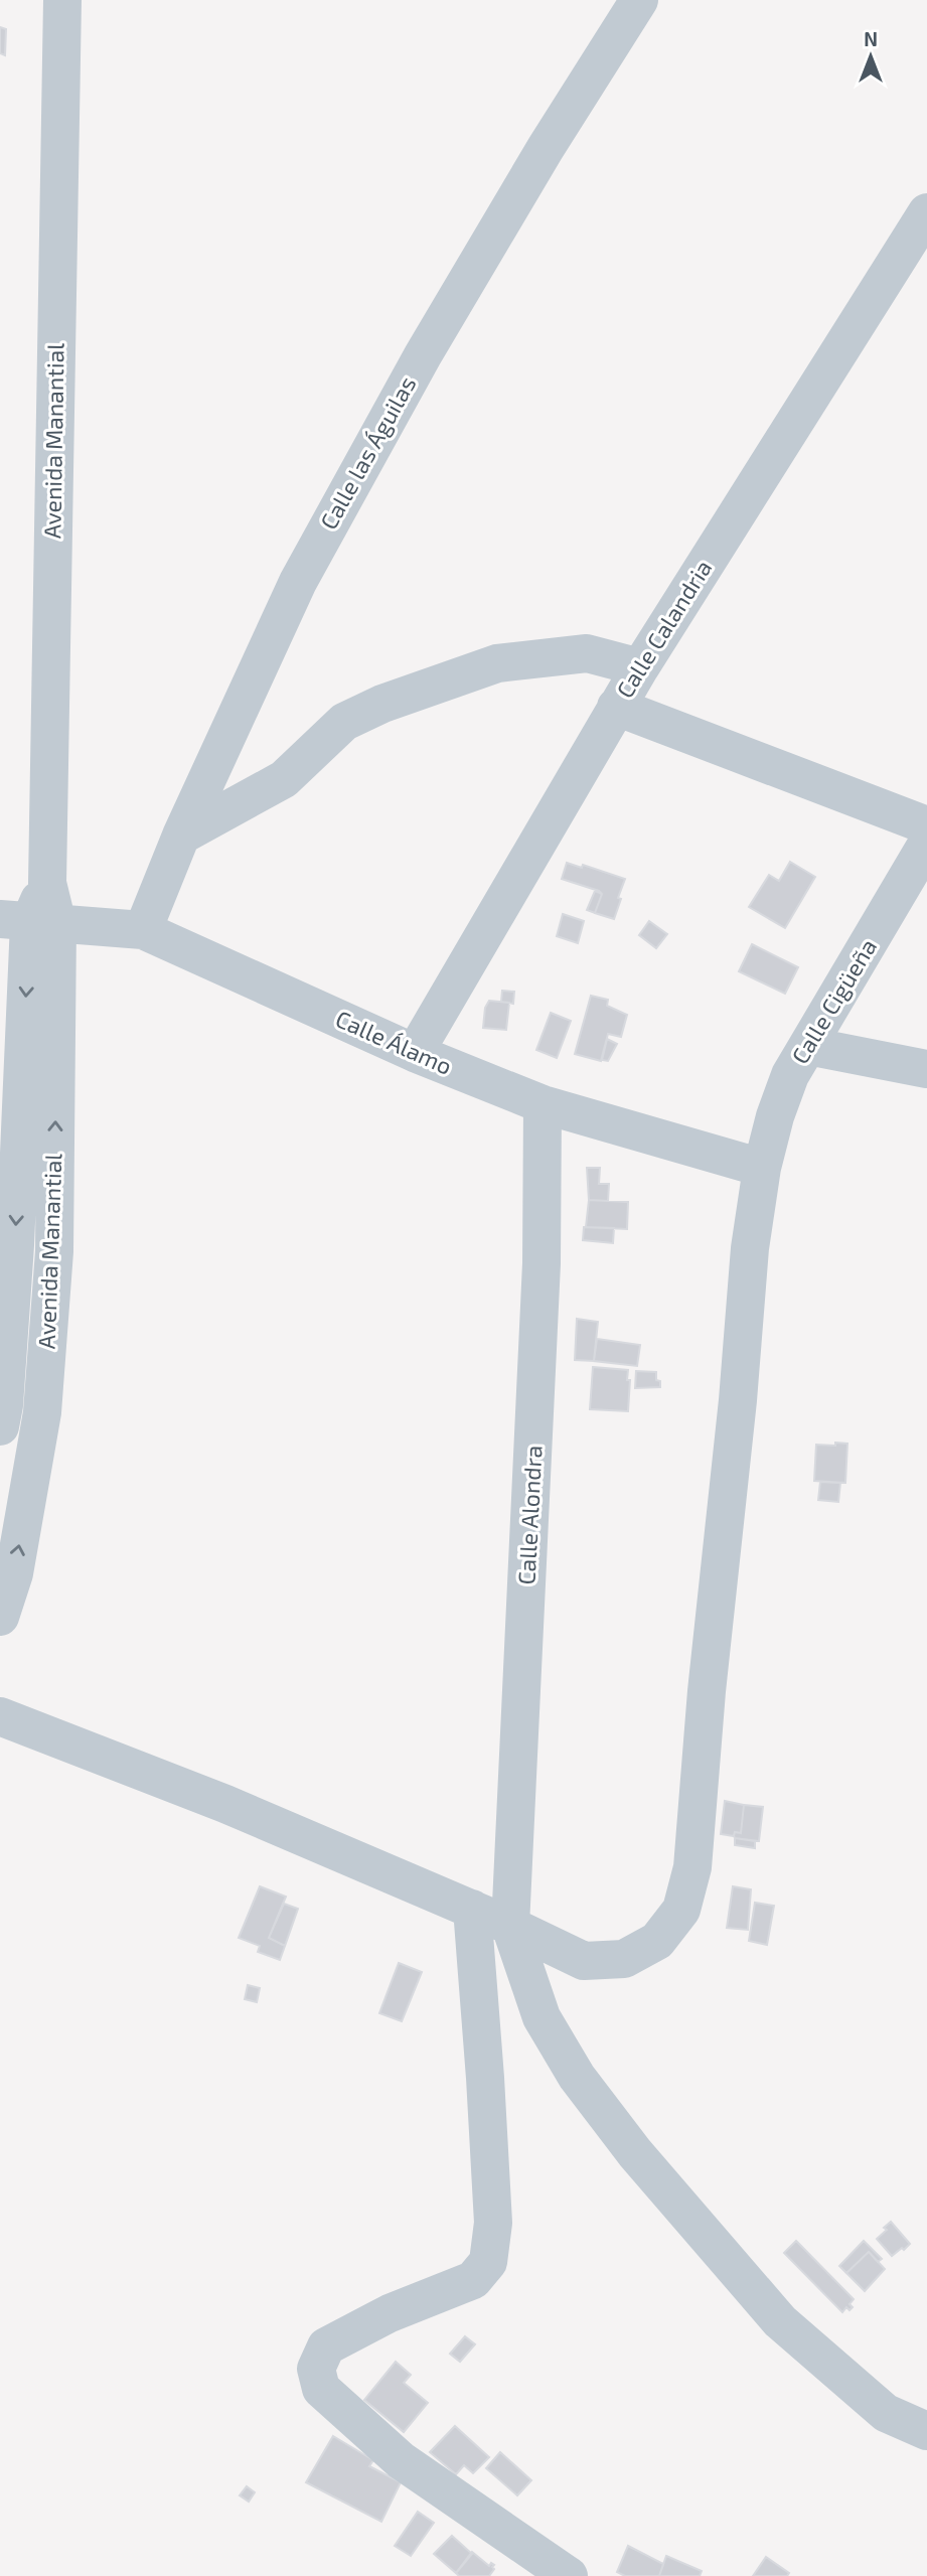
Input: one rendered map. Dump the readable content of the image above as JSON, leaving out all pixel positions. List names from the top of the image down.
{
  "streets": {
    "street": [
      "Avenida Manantial",
      "Calle las Águilas",
      "Calle Calandria",
      "Calle Cigüeña",
      "Calle Álamo",
      "Calle Alondra"
    ]
  },
  "crossings": [
    ["Avenida Manantial", "Calle Álamo"],
    ["Calle las Águilas", "Calle Álamo"],
    ["Calle Calandria", "Calle Álamo"],
    ["Calle Cigüeña", "Calle Álamo"],
    ["Calle Cigüeña", "Calle Alondra"],
    ["Calle Álamo", "Calle Alondra"]
  ],
  "north": "top"
}
